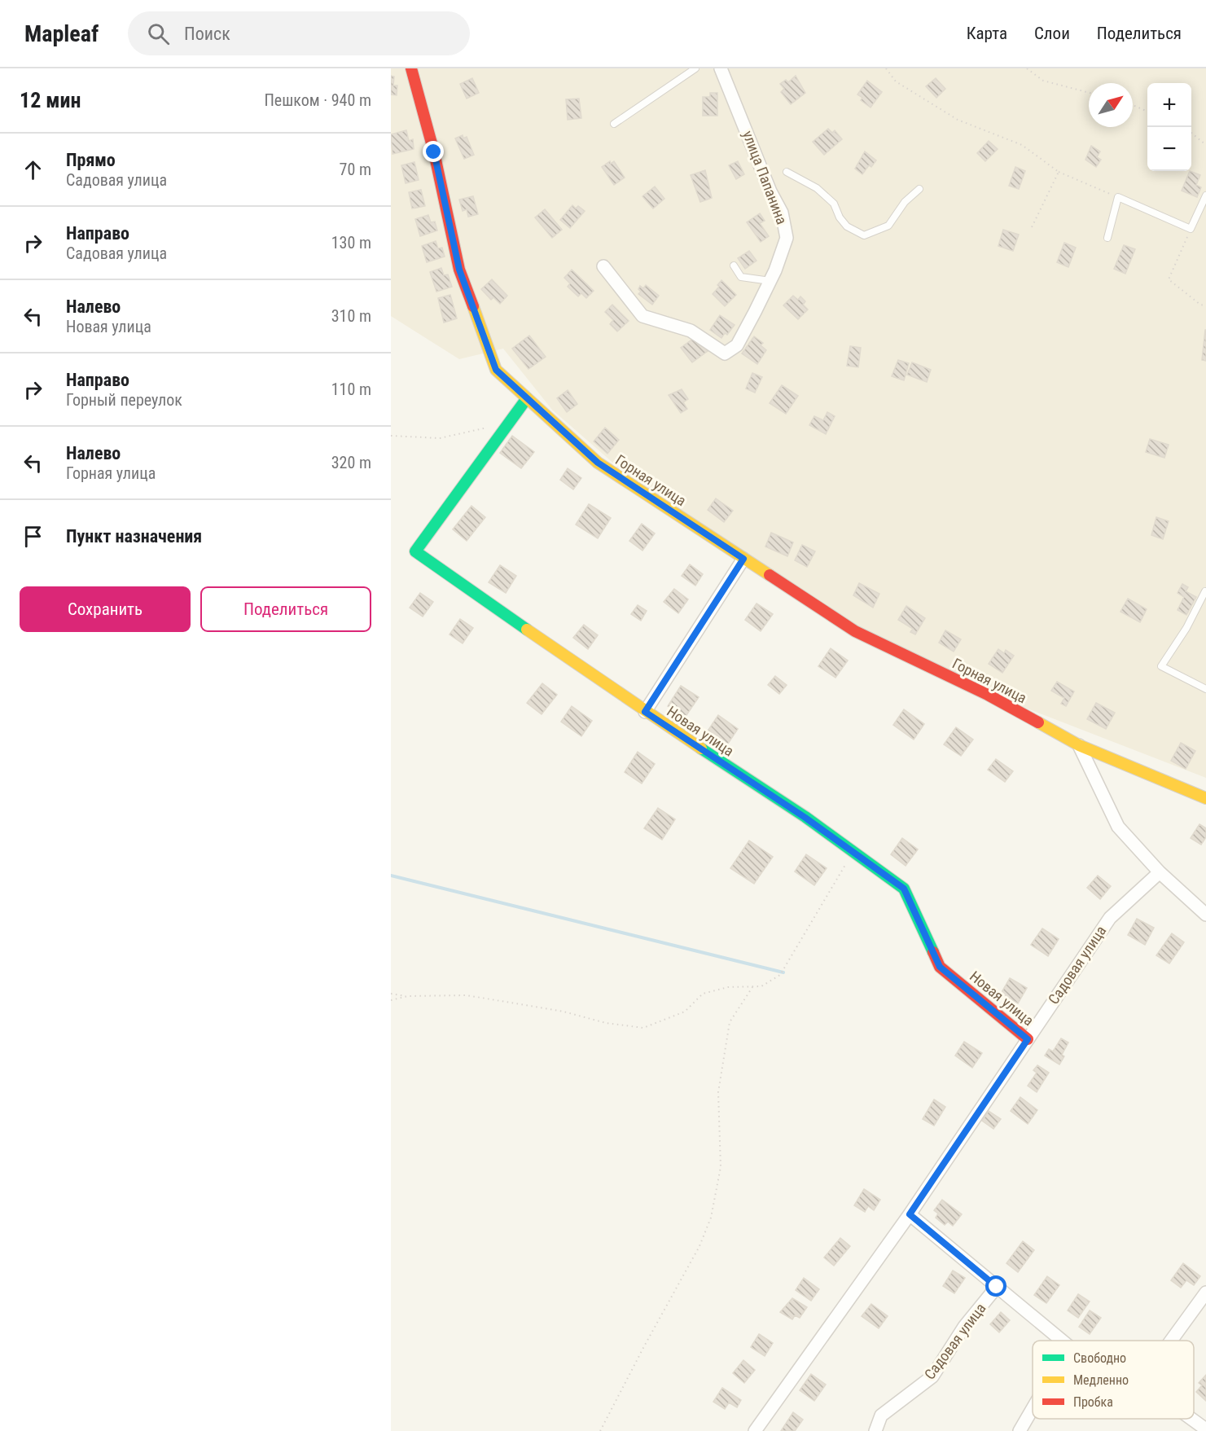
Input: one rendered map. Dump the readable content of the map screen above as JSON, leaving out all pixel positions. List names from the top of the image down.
{
  "streets": {
    "street": [
      "улица Папанина",
      "Горная улица",
      "Новая улица",
      "Садовая улица"
    ]
  },
  "crossings": [
    ["Горная улица", "Новая улица"],
    ["Новая улица", "Садовая улица"]
  ],
  "legend": ["Свободно", "Медленно", "Пробка"],
  "north": "top right",
  "page": {
    "header": "Mapleaf",
    "search": "Поиск",
    "nav": ["Карта", "Слои", "Поделиться"],
    "heading": ["12 мин", "Пешком · 940 m"],
    "map_buttons": ["+", "−"],
    "list": [
      ["Прямо", "Садовая улица", "70 m"],
      ["Направо", "Садовая улица", "130 m"],
      ["Налево", "Новая улица", "310 m"],
      ["Направо", "Горный переулок", "110 m"],
      ["Налево", "Горная улица", "320 m"],
      "Пункт назначения"
    ],
    "buttons": ["Сохранить", "Поделиться"]
  }
}
